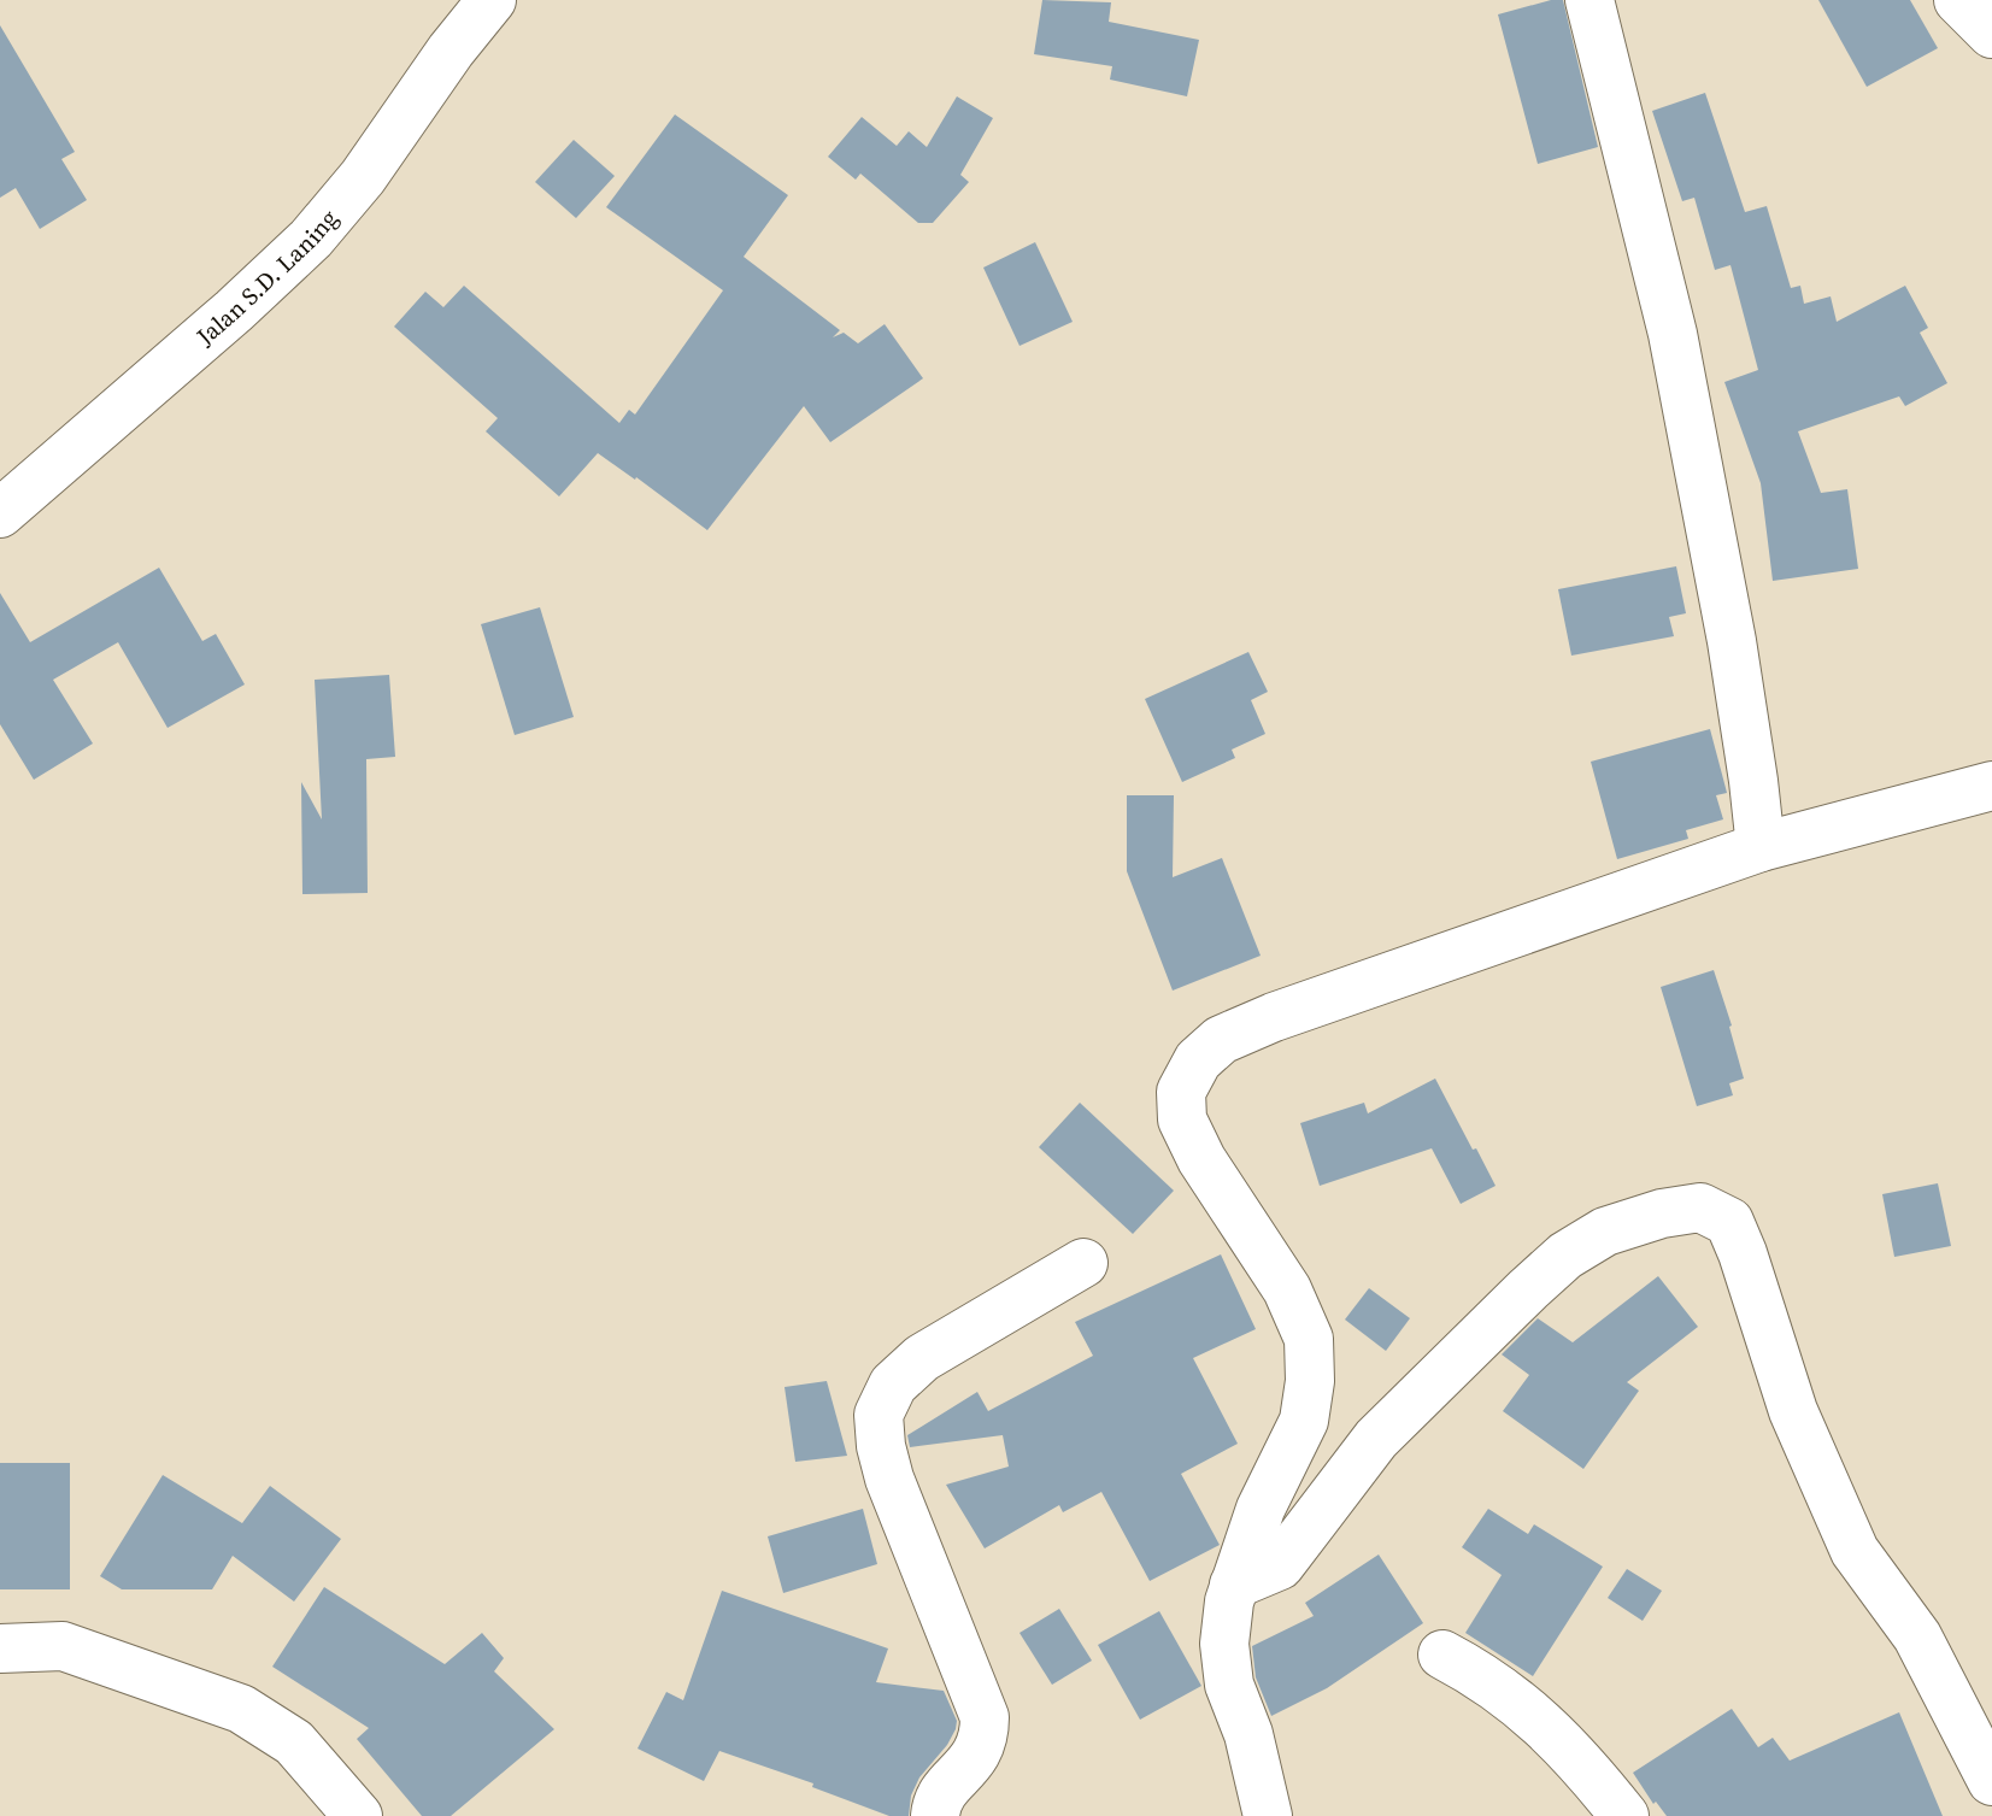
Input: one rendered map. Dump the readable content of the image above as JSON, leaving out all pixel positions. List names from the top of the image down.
{
  "streets": {
    "street": ["Jalan S.D. Laning"]
  }
}
